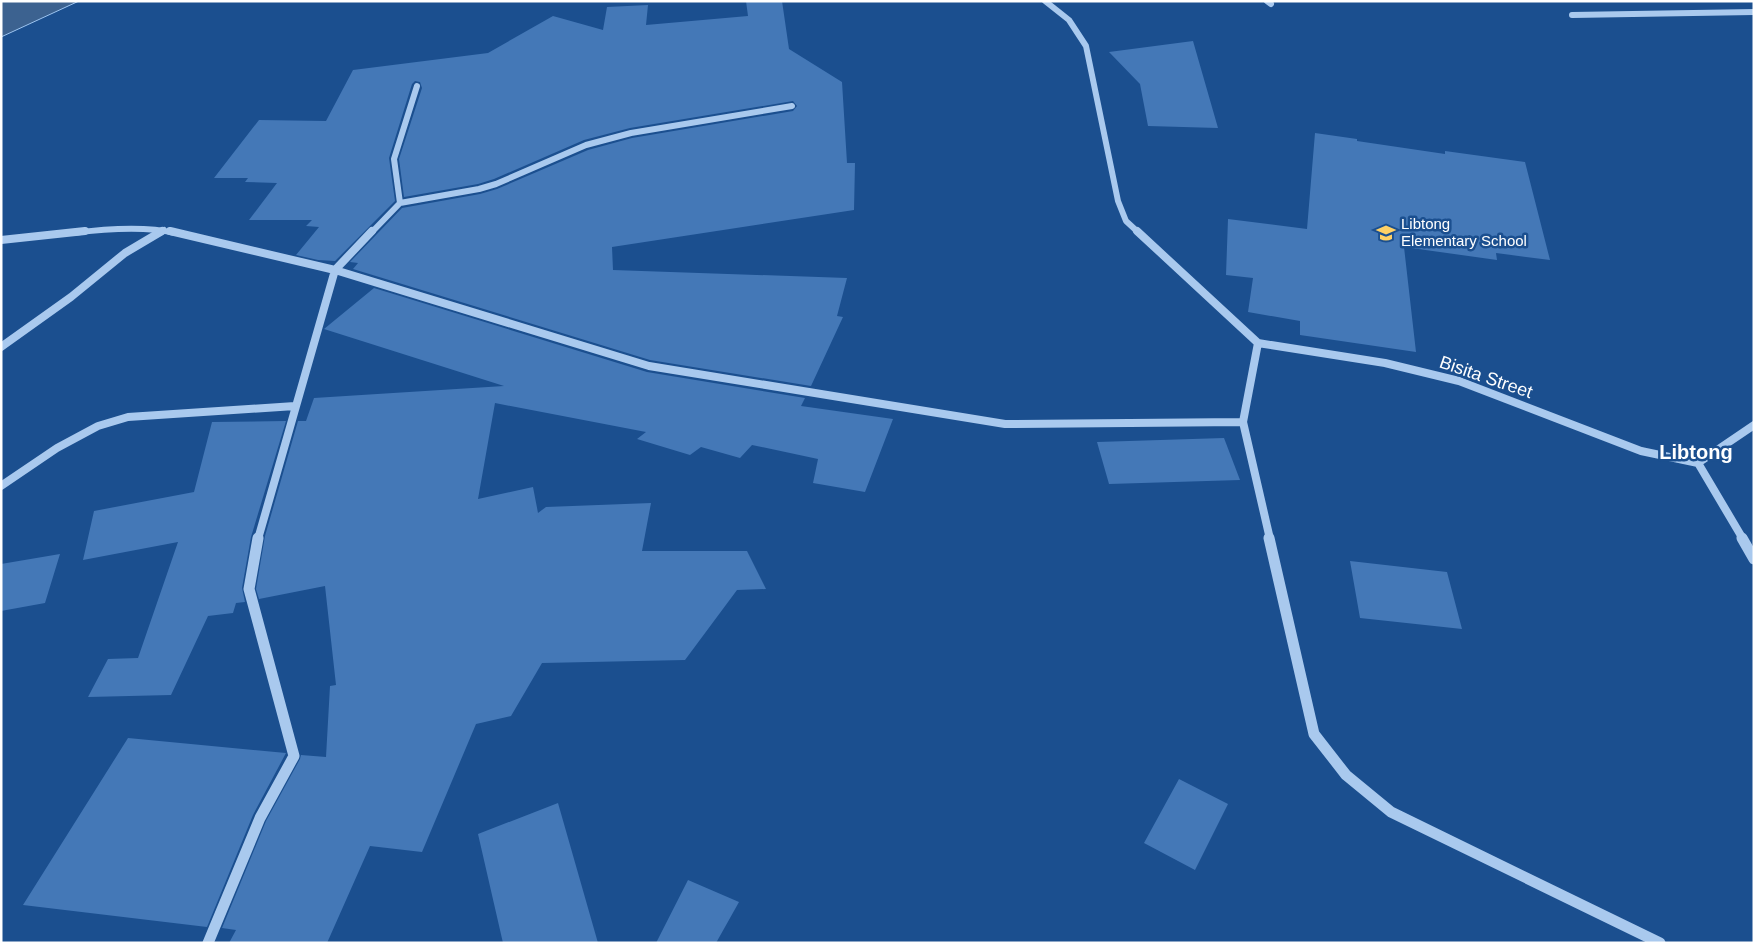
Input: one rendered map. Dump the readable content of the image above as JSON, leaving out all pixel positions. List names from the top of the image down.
{
  "streets": {
    "street": ["Bisita Street"]
  },
  "districts": ["Libtong"],
  "places": {
    "school or university": ["Libtong Elementary School"]
  }
}
